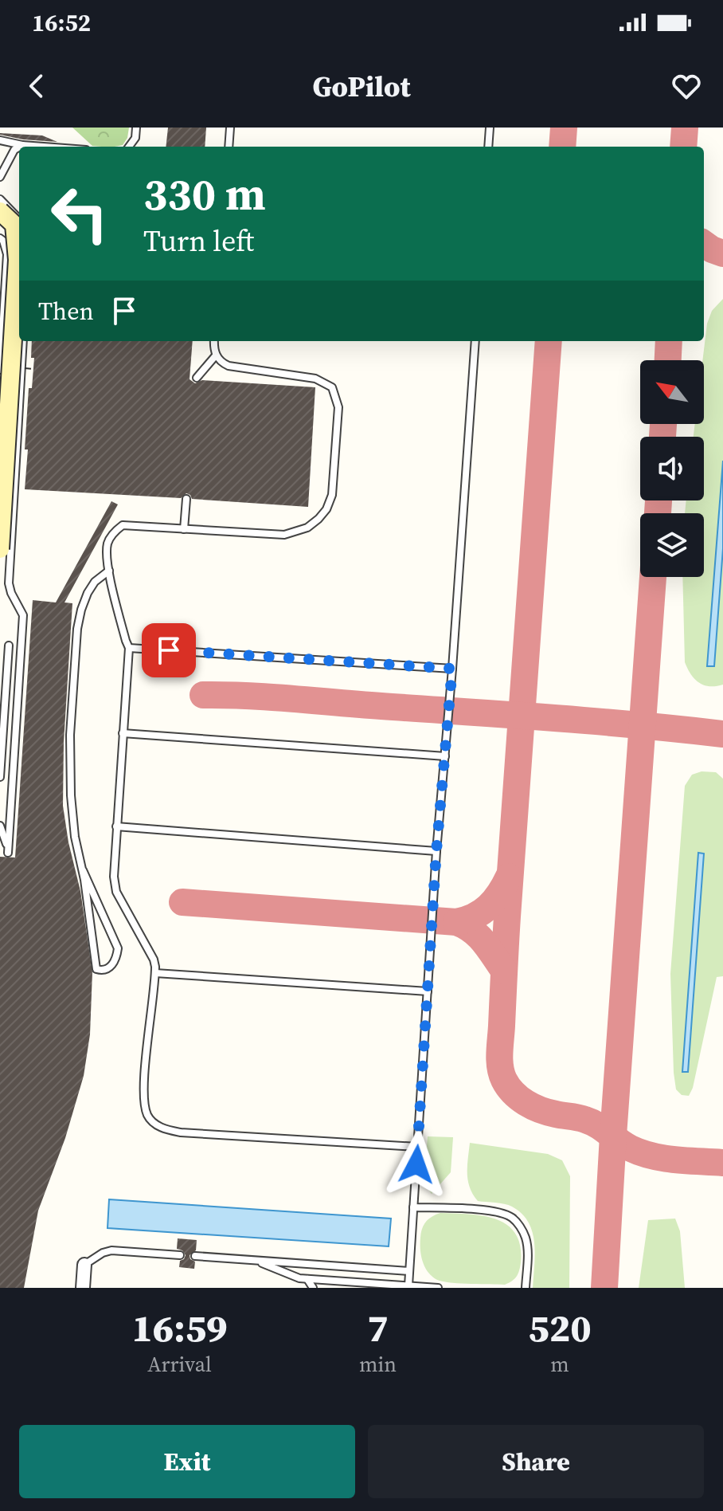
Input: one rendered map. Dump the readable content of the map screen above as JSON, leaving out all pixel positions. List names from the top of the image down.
{
  "north": "top left",
  "page": {
    "status": "16:52",
    "header": "GoPilot",
    "turn": ["330 m", "Turn left"],
    "then": "Then",
    "eta": [
      "16:59",
      "Arrival",
      "7",
      "min",
      "520",
      "m"
    ],
    "buttons": ["Exit", "Share"]
  }
}
